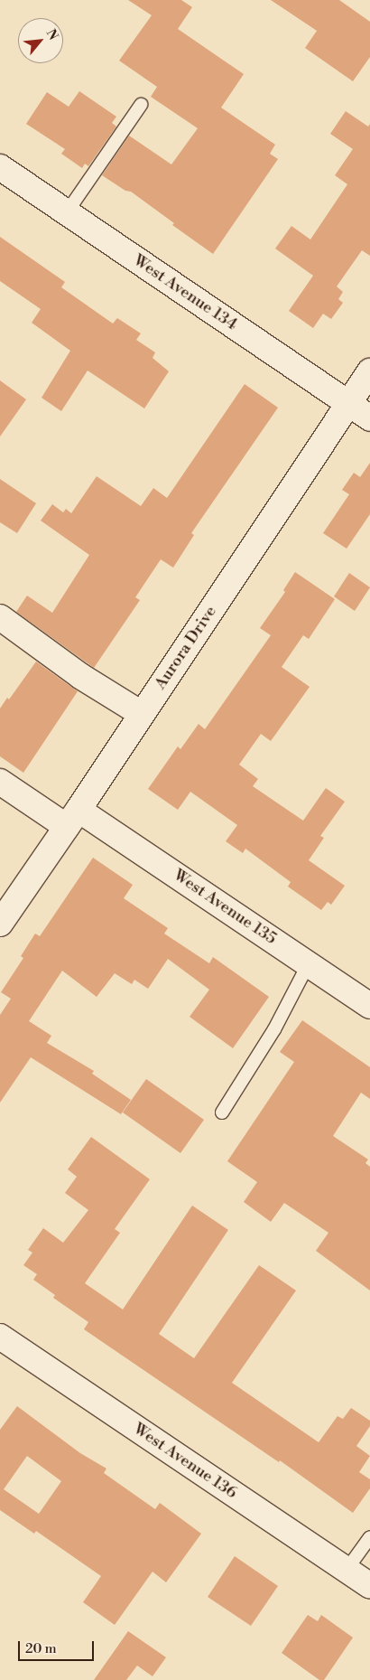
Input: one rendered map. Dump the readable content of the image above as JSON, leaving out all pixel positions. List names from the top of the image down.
{
  "streets": {
    "street": [
      "West Avenue 134",
      "Aurora Drive",
      "West Avenue 135",
      "West Avenue 136"
    ]
  },
  "crossings": [
    ["West Avenue 134", "Aurora Drive"],
    ["Aurora Drive", "West Avenue 135"]
  ],
  "scale_bar": "20 m",
  "north": "top right"
}
